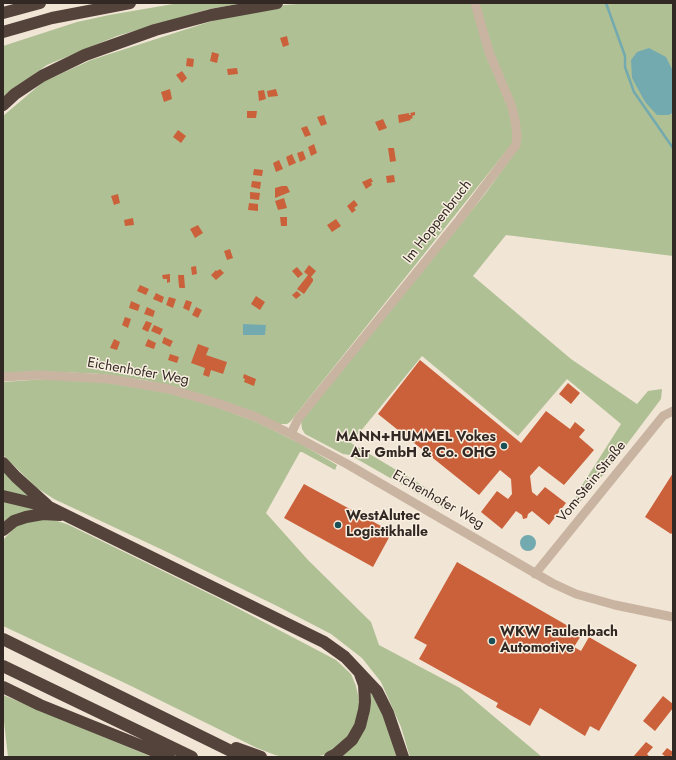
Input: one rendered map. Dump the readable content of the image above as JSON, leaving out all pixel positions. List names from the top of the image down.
{
  "streets": {
    "street": ["Im Hoppenbruch", "Eichenhofer Weg", "Vom-Stein-Straße"]
  },
  "crossings": [
    ["Im Hoppenbruch", "Eichenhofer Weg"],
    ["Eichenhofer Weg", "Vom-Stein-Straße"]
  ],
  "places": ["MANN+HUMMEL Vokes Air GmbH & Co. OHG", "WestAlutec Logistikhalle", "WKW Faulenbach Automotive"]
}
